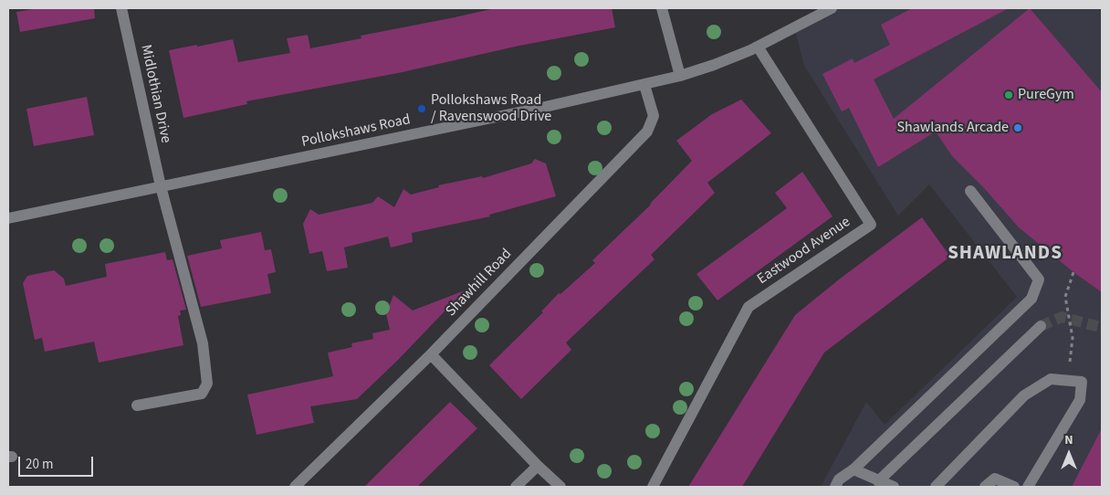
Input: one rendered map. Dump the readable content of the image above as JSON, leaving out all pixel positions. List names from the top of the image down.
{
  "streets": {
    "street": [
      "Midlothian Drive",
      "Pollokshaws Road",
      "Eastwood Avenue",
      "Shawhill Road"
    ]
  },
  "crossings": [
    ["Midlothian Drive", "Pollokshaws Road"],
    ["Pollokshaws Road", "Eastwood Avenue"],
    ["Pollokshaws Road", "Shawhill Road"]
  ],
  "districts": ["SHAWLANDS"],
  "places": ["PureGym", "Pollokshaws Road / Ravenswood Drive", "Shawlands Arcade"],
  "scale_bar": "20 m",
  "north": "top"
}
